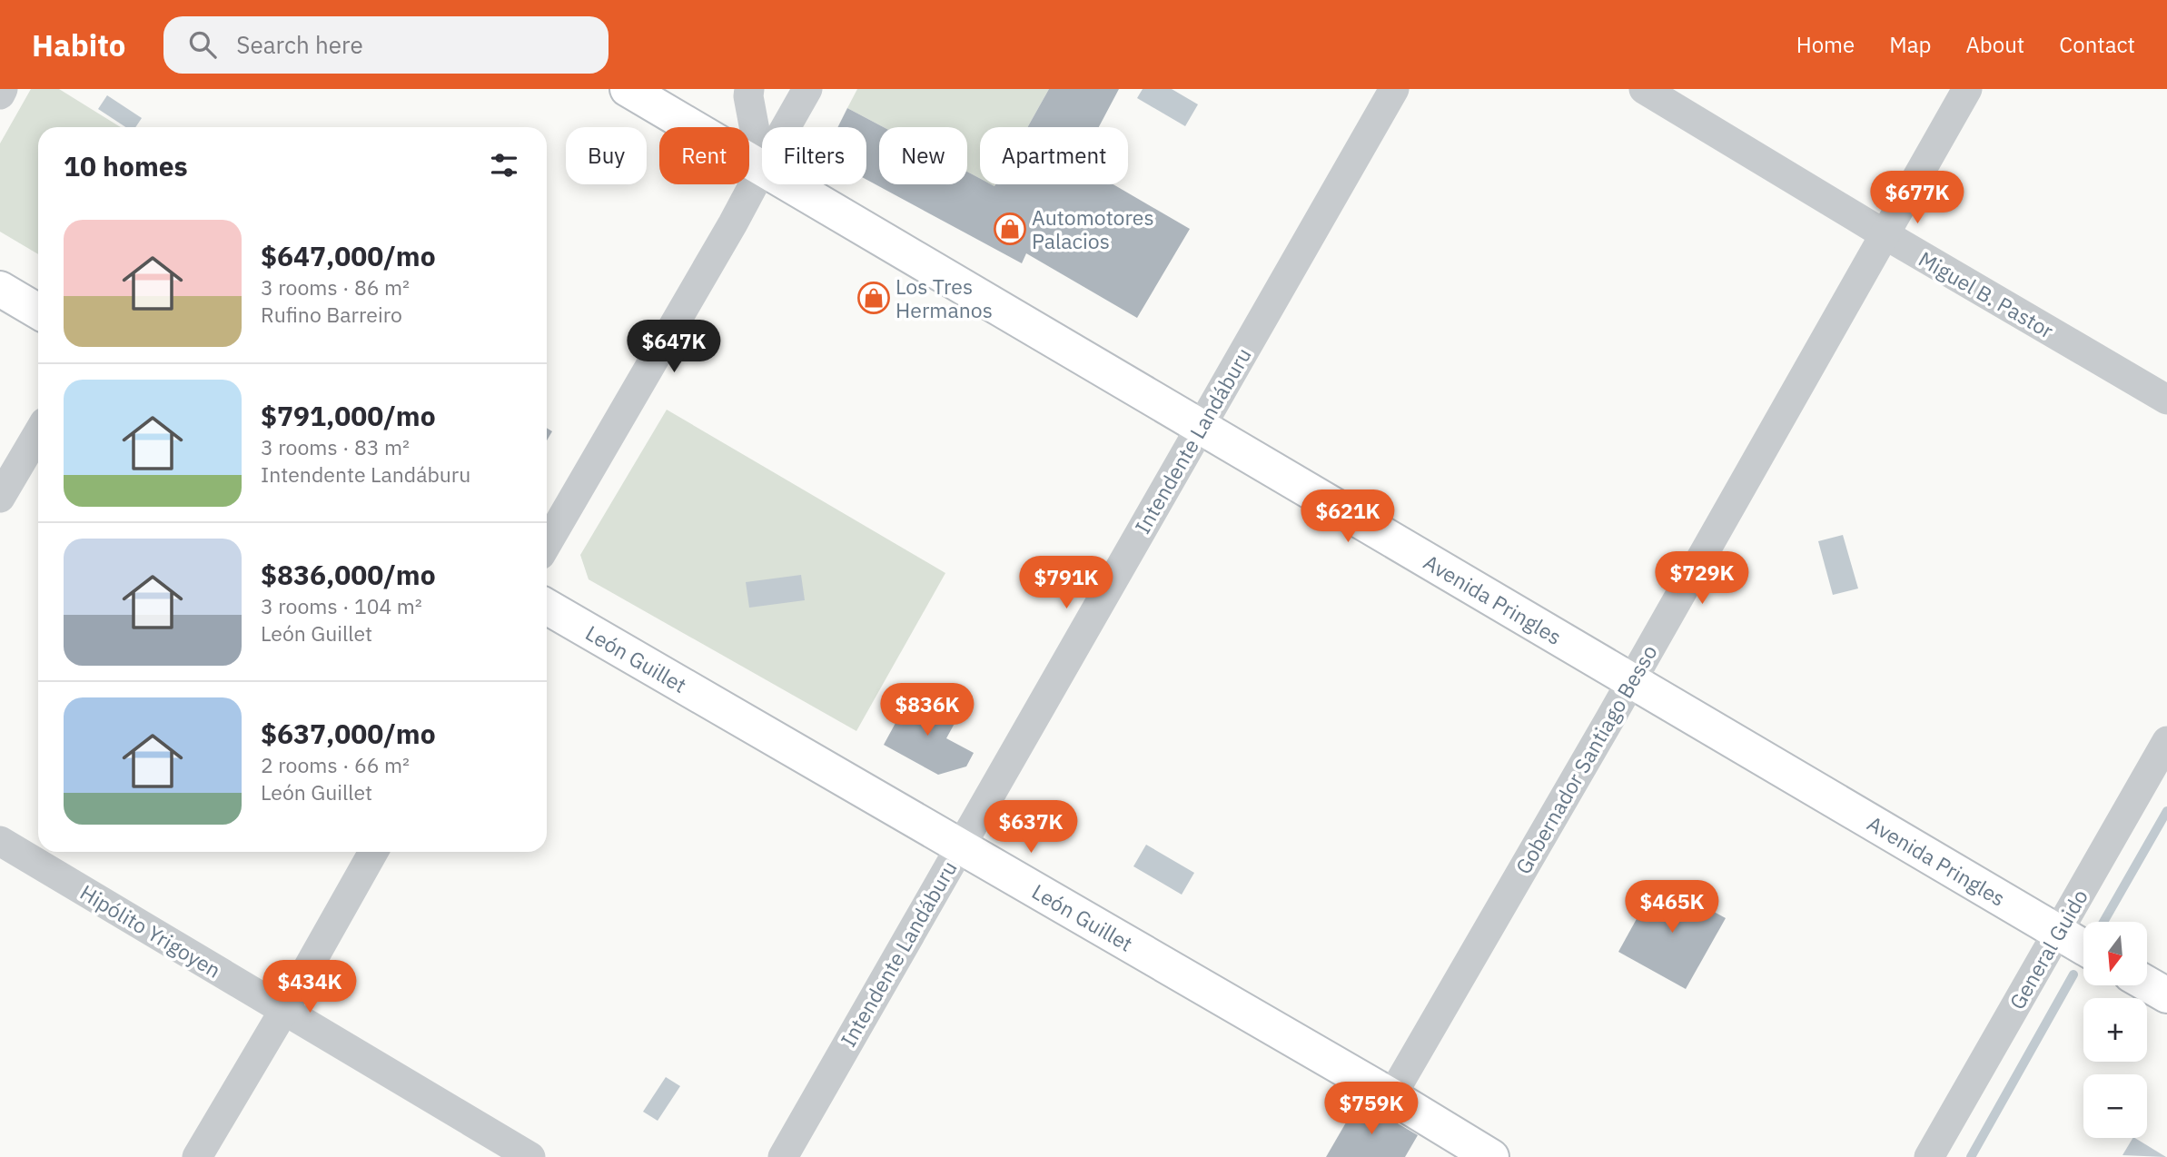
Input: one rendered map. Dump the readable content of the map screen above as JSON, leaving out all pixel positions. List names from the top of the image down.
{
  "streets": {
    "main road": ["Avenida Pringles", "León Guillet"],
    "street": [
      "Miguel B. Pastor",
      "Intendente Landáburu",
      "Gobernador Santiago Besso",
      "Hipólito Yrigoyen",
      "General Guido"
    ]
  },
  "crossings": [
    ["Miguel B. Pastor", "Gobernador Santiago Besso"],
    ["Intendente Landáburu", "Avenida Pringles"],
    ["Intendente Landáburu", "León Guillet"],
    ["Avenida Pringles", "Gobernador Santiago Besso"],
    ["Avenida Pringles", "General Guido"],
    ["León Guillet", "Gobernador Santiago Besso"]
  ],
  "places": {
    "shop": ["Automotores Palacios", "Los Tres Hermanos"]
  },
  "north": "bottom",
  "page": {
    "header": "Habito",
    "search": "Search here",
    "nav": [
      "Home",
      "Map",
      "About",
      "Contact"
    ],
    "chip": [
      "Buy",
      "Rent",
      "Filters",
      "New",
      "Apartment"
    ],
    "heading": "10 homes",
    "price": [
      "$677K",
      "$647K",
      "$621K",
      "$729K",
      "$791K",
      "$836K",
      "$637K",
      "$465K",
      "$434K",
      "$759K"
    ],
    "list": [
      {
        "name": "$647,000/mo",
        "note": "3 rooms · 86 m² · Rufino Barreiro"
      },
      {
        "name": "$791,000/mo",
        "note": "3 rooms · 83 m² · Intendente Landáburu"
      },
      {
        "name": "$836,000/mo",
        "note": "3 rooms · 104 m² · León Guillet"
      },
      {
        "name": "$637,000/mo",
        "note": "2 rooms · 66 m² · León Guillet"
      }
    ],
    "map_buttons": ["+", "−"]
  }
}
